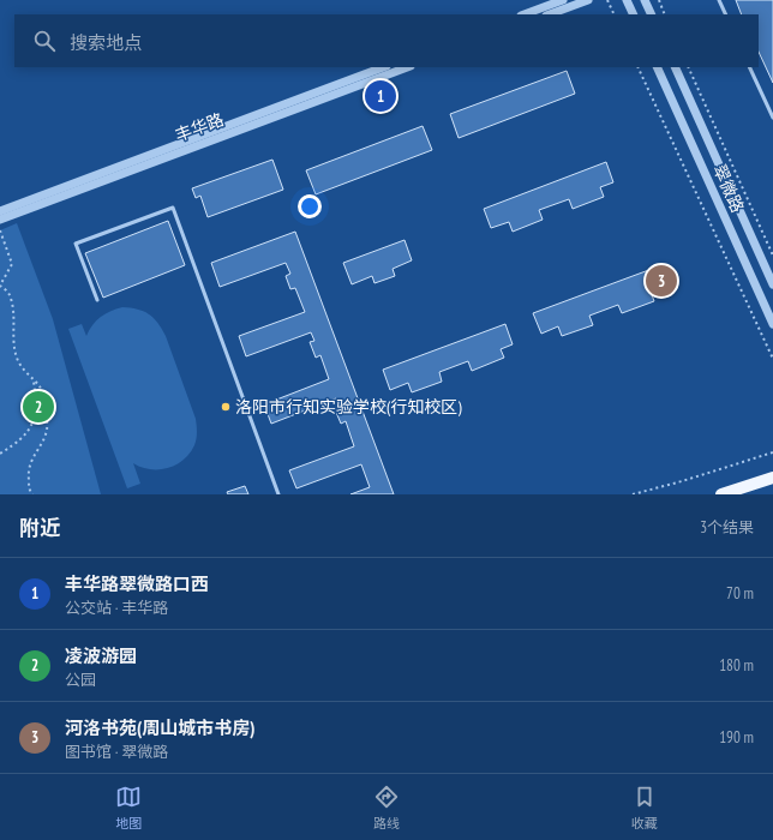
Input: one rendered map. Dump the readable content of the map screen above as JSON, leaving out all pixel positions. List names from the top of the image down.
{
  "streets": {
    "street": ["丰华路", "翠微路"]
  },
  "places": ["洛阳市行知实验学校(行知校区)"],
  "page": {
    "search": "搜索地点",
    "pins": ["1", "3", "2"],
    "heading": ["附近", "3个结果"],
    "list": [
      {
        "mark": "1",
        "name": "丰华路翠微路口西",
        "note": "公交站 · 丰华路",
        "value": "70 m"
      },
      {
        "mark": "2",
        "name": "凌波游园",
        "note": "公园",
        "value": "180 m"
      },
      {
        "mark": "3",
        "name": "河洛书苑(周山城市书房)",
        "note": "图书馆 · 翠微路",
        "value": "190 m"
      }
    ],
    "nav": ["地图", "路线", "收藏"]
  }
}
